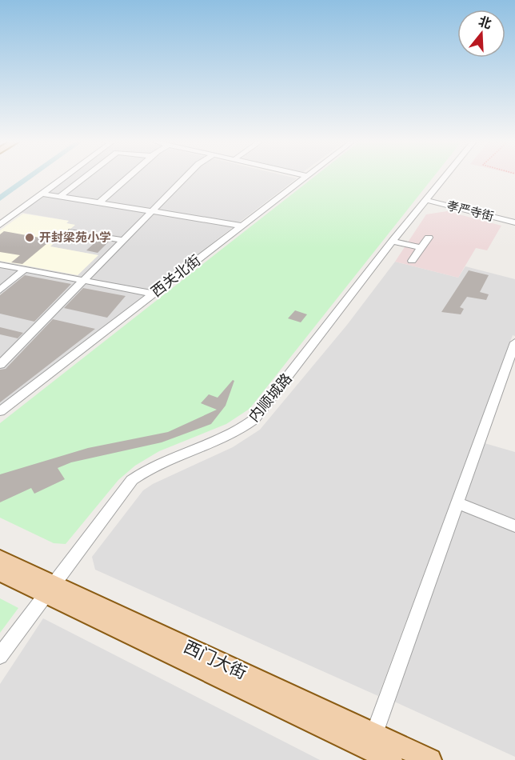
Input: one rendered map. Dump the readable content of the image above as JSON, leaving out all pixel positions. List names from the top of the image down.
{
  "streets": {
    "main road": ["西门大街"],
    "street": ["孝严寺街", "西关北街", "内顺城路"]
  },
  "crossings": [
    ["孝严寺街", "内顺城路"],
    ["内顺城路", "西门大街"]
  ],
  "places": ["开封梁苑小学"],
  "north": "top"
}
